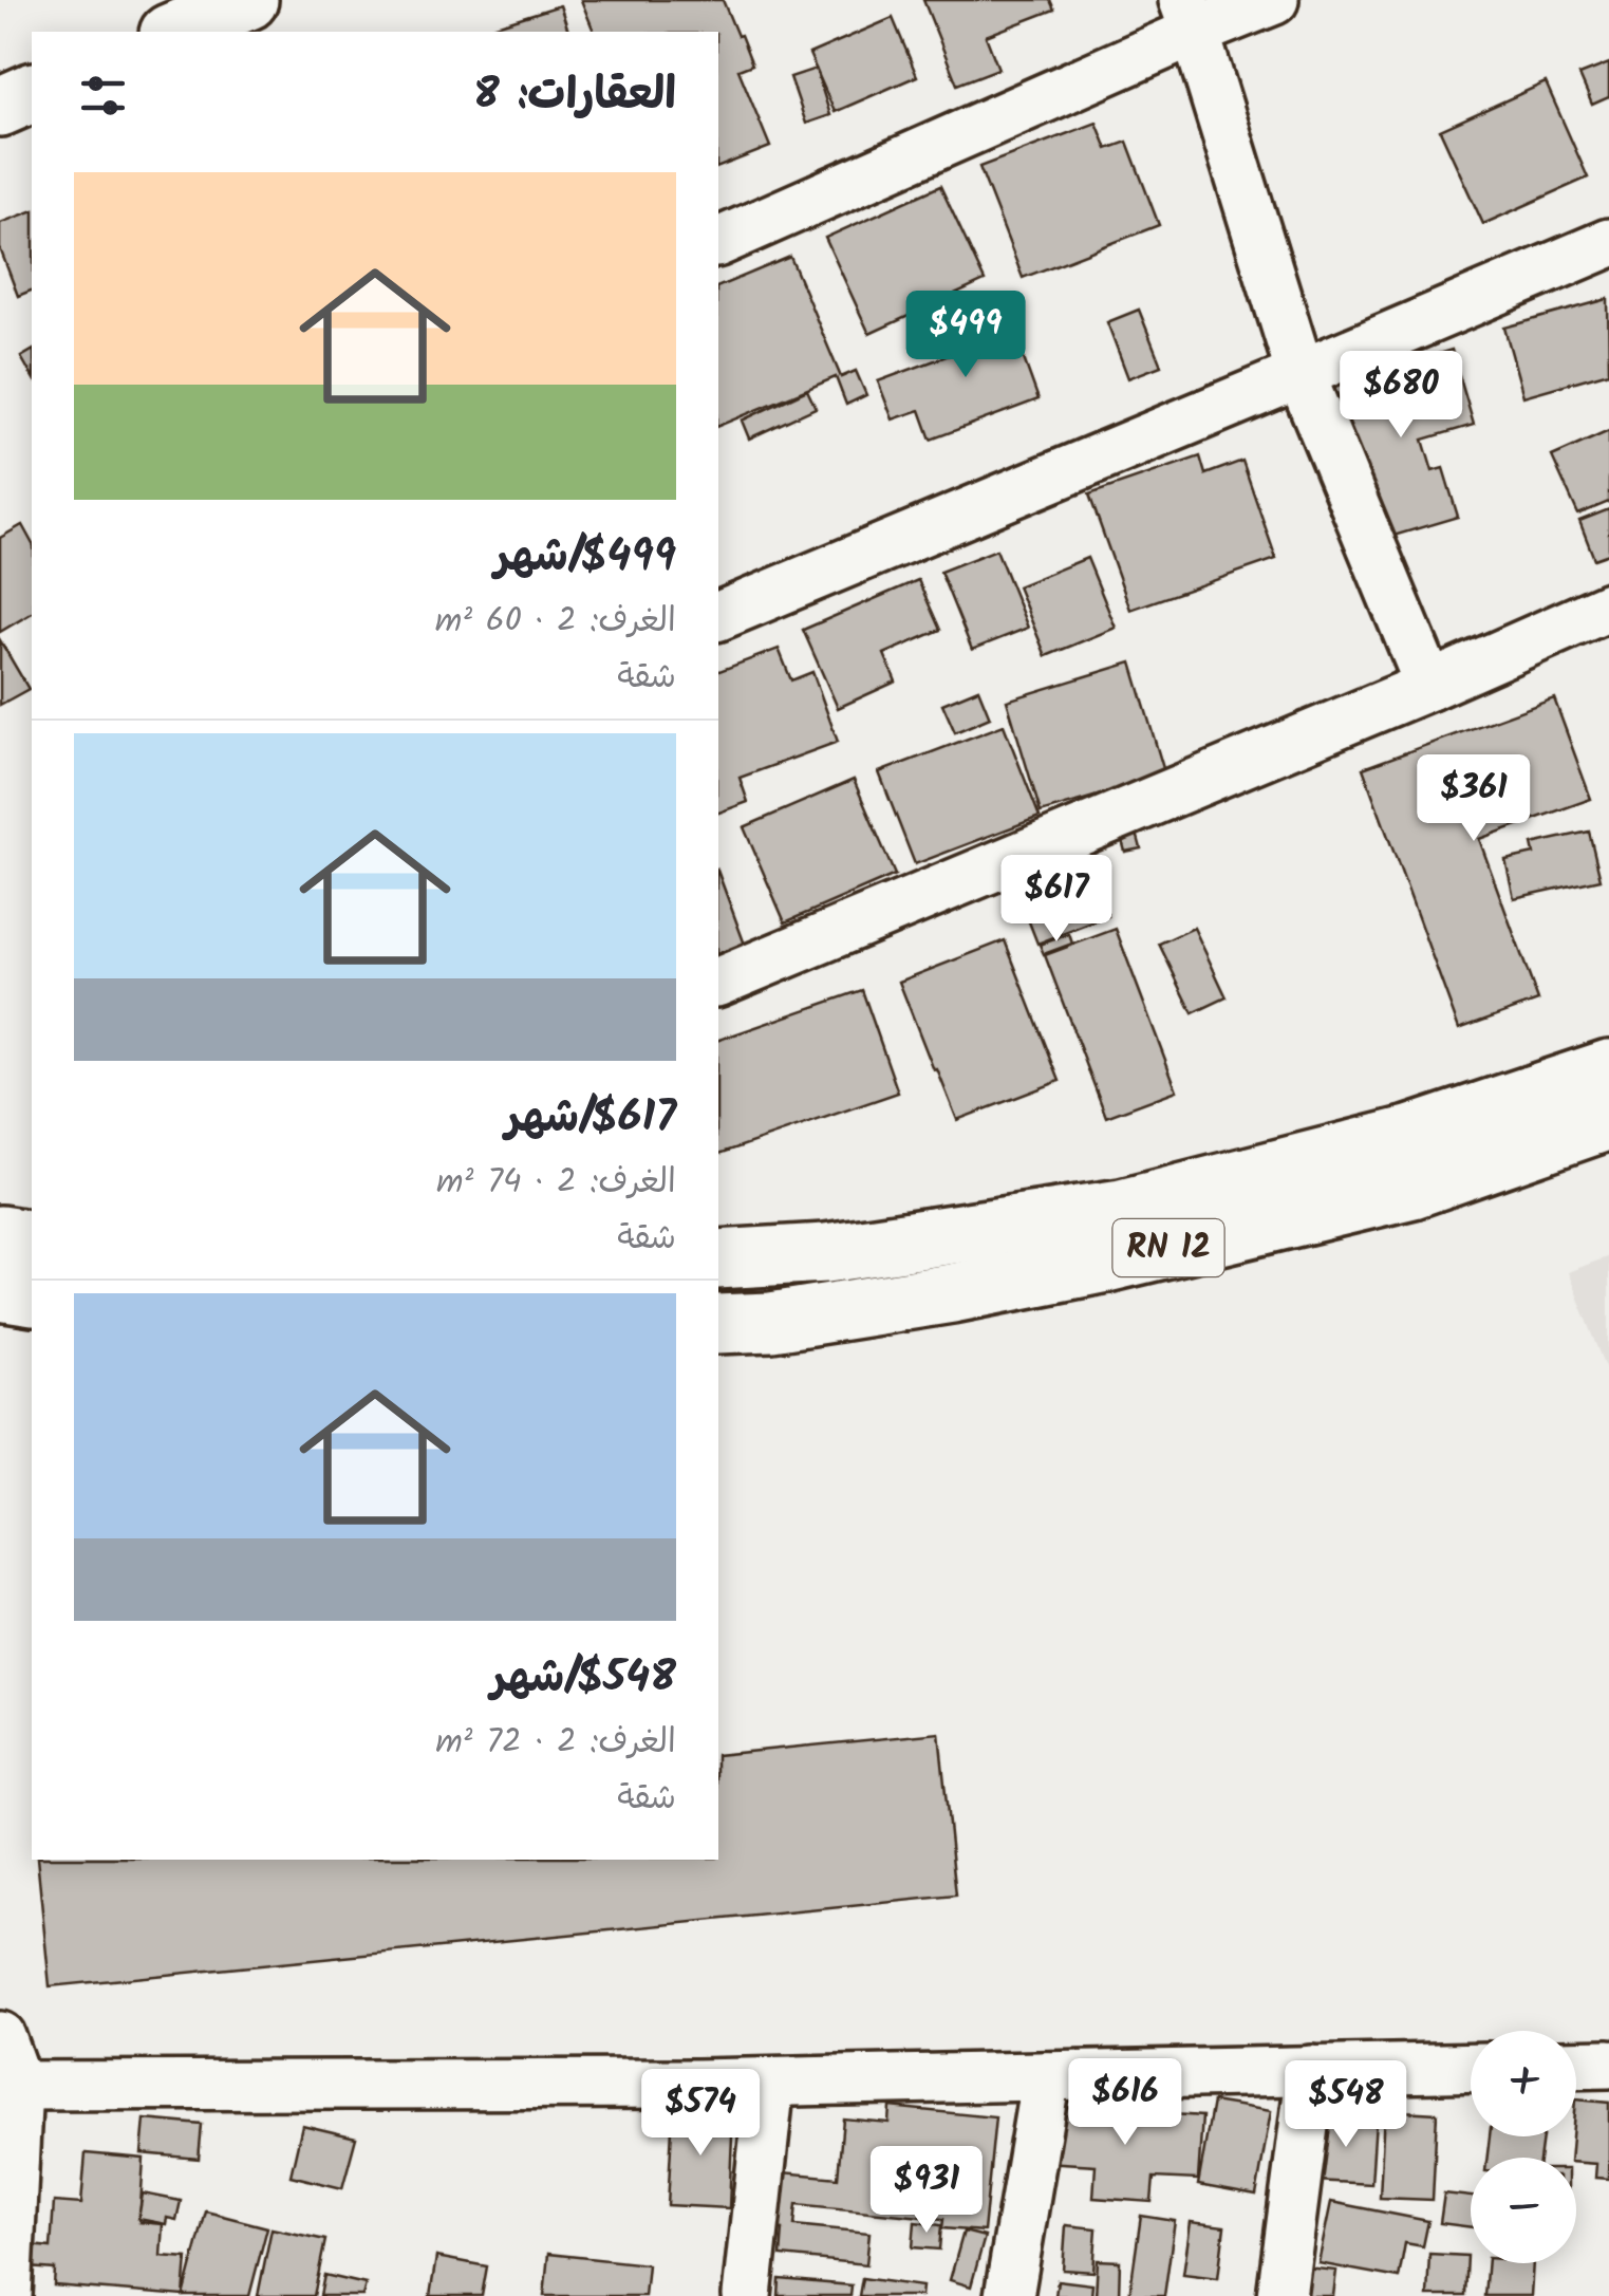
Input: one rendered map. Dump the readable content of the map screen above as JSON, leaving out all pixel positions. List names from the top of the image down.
{
  "streets": {
    "main road": ["RN 12"]
  },
  "page": {
    "heading": "العقارات: 8",
    "list": [
      {
        "name": "$499/شهر",
        "note": "الغرف: 2 · 60 m² · شقة"
      },
      {
        "name": "$617/شهر",
        "note": "الغرف: 2 · 74 m² · شقة"
      },
      {
        "name": "$548/شهر",
        "note": "الغرف: 2 · 72 m² · شقة"
      }
    ],
    "price": [
      "$499",
      "$680",
      "$361",
      "$617",
      "$616",
      "$548",
      "$574",
      "$931"
    ],
    "map_buttons": ["+", "−"]
  }
}
